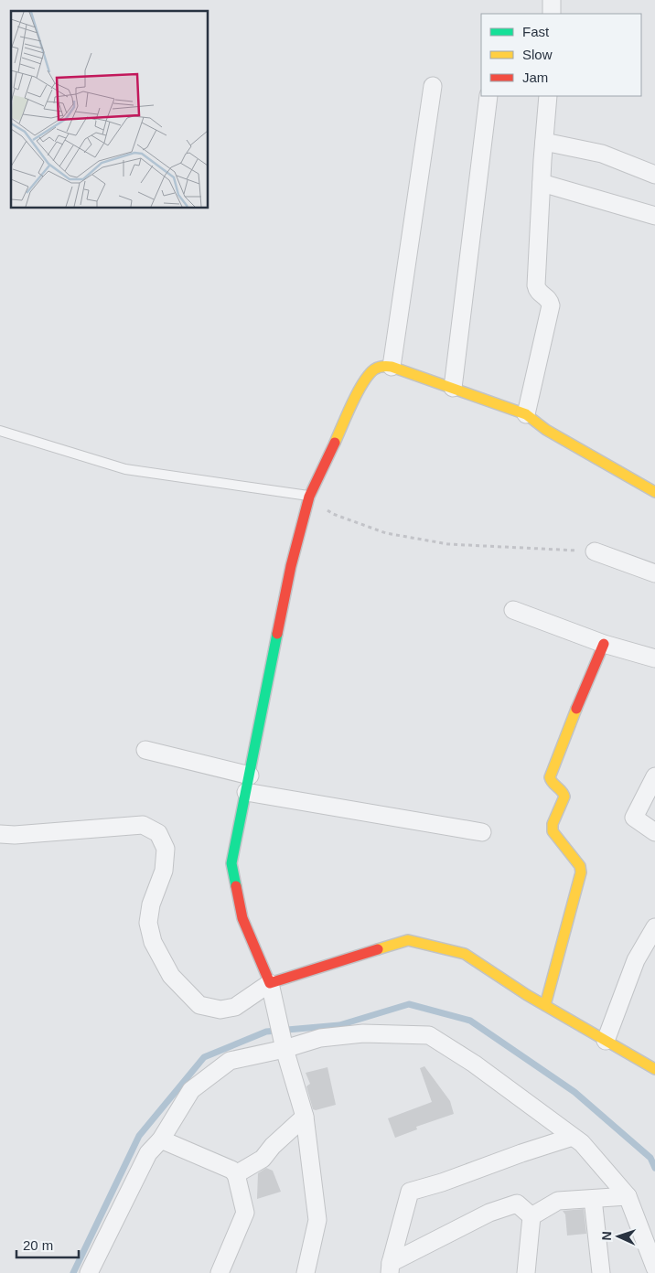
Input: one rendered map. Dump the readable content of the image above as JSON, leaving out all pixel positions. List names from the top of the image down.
{
  "legend": ["Fast", "Slow", "Jam"],
  "scale_bar": "20 m",
  "north": "left"
}
